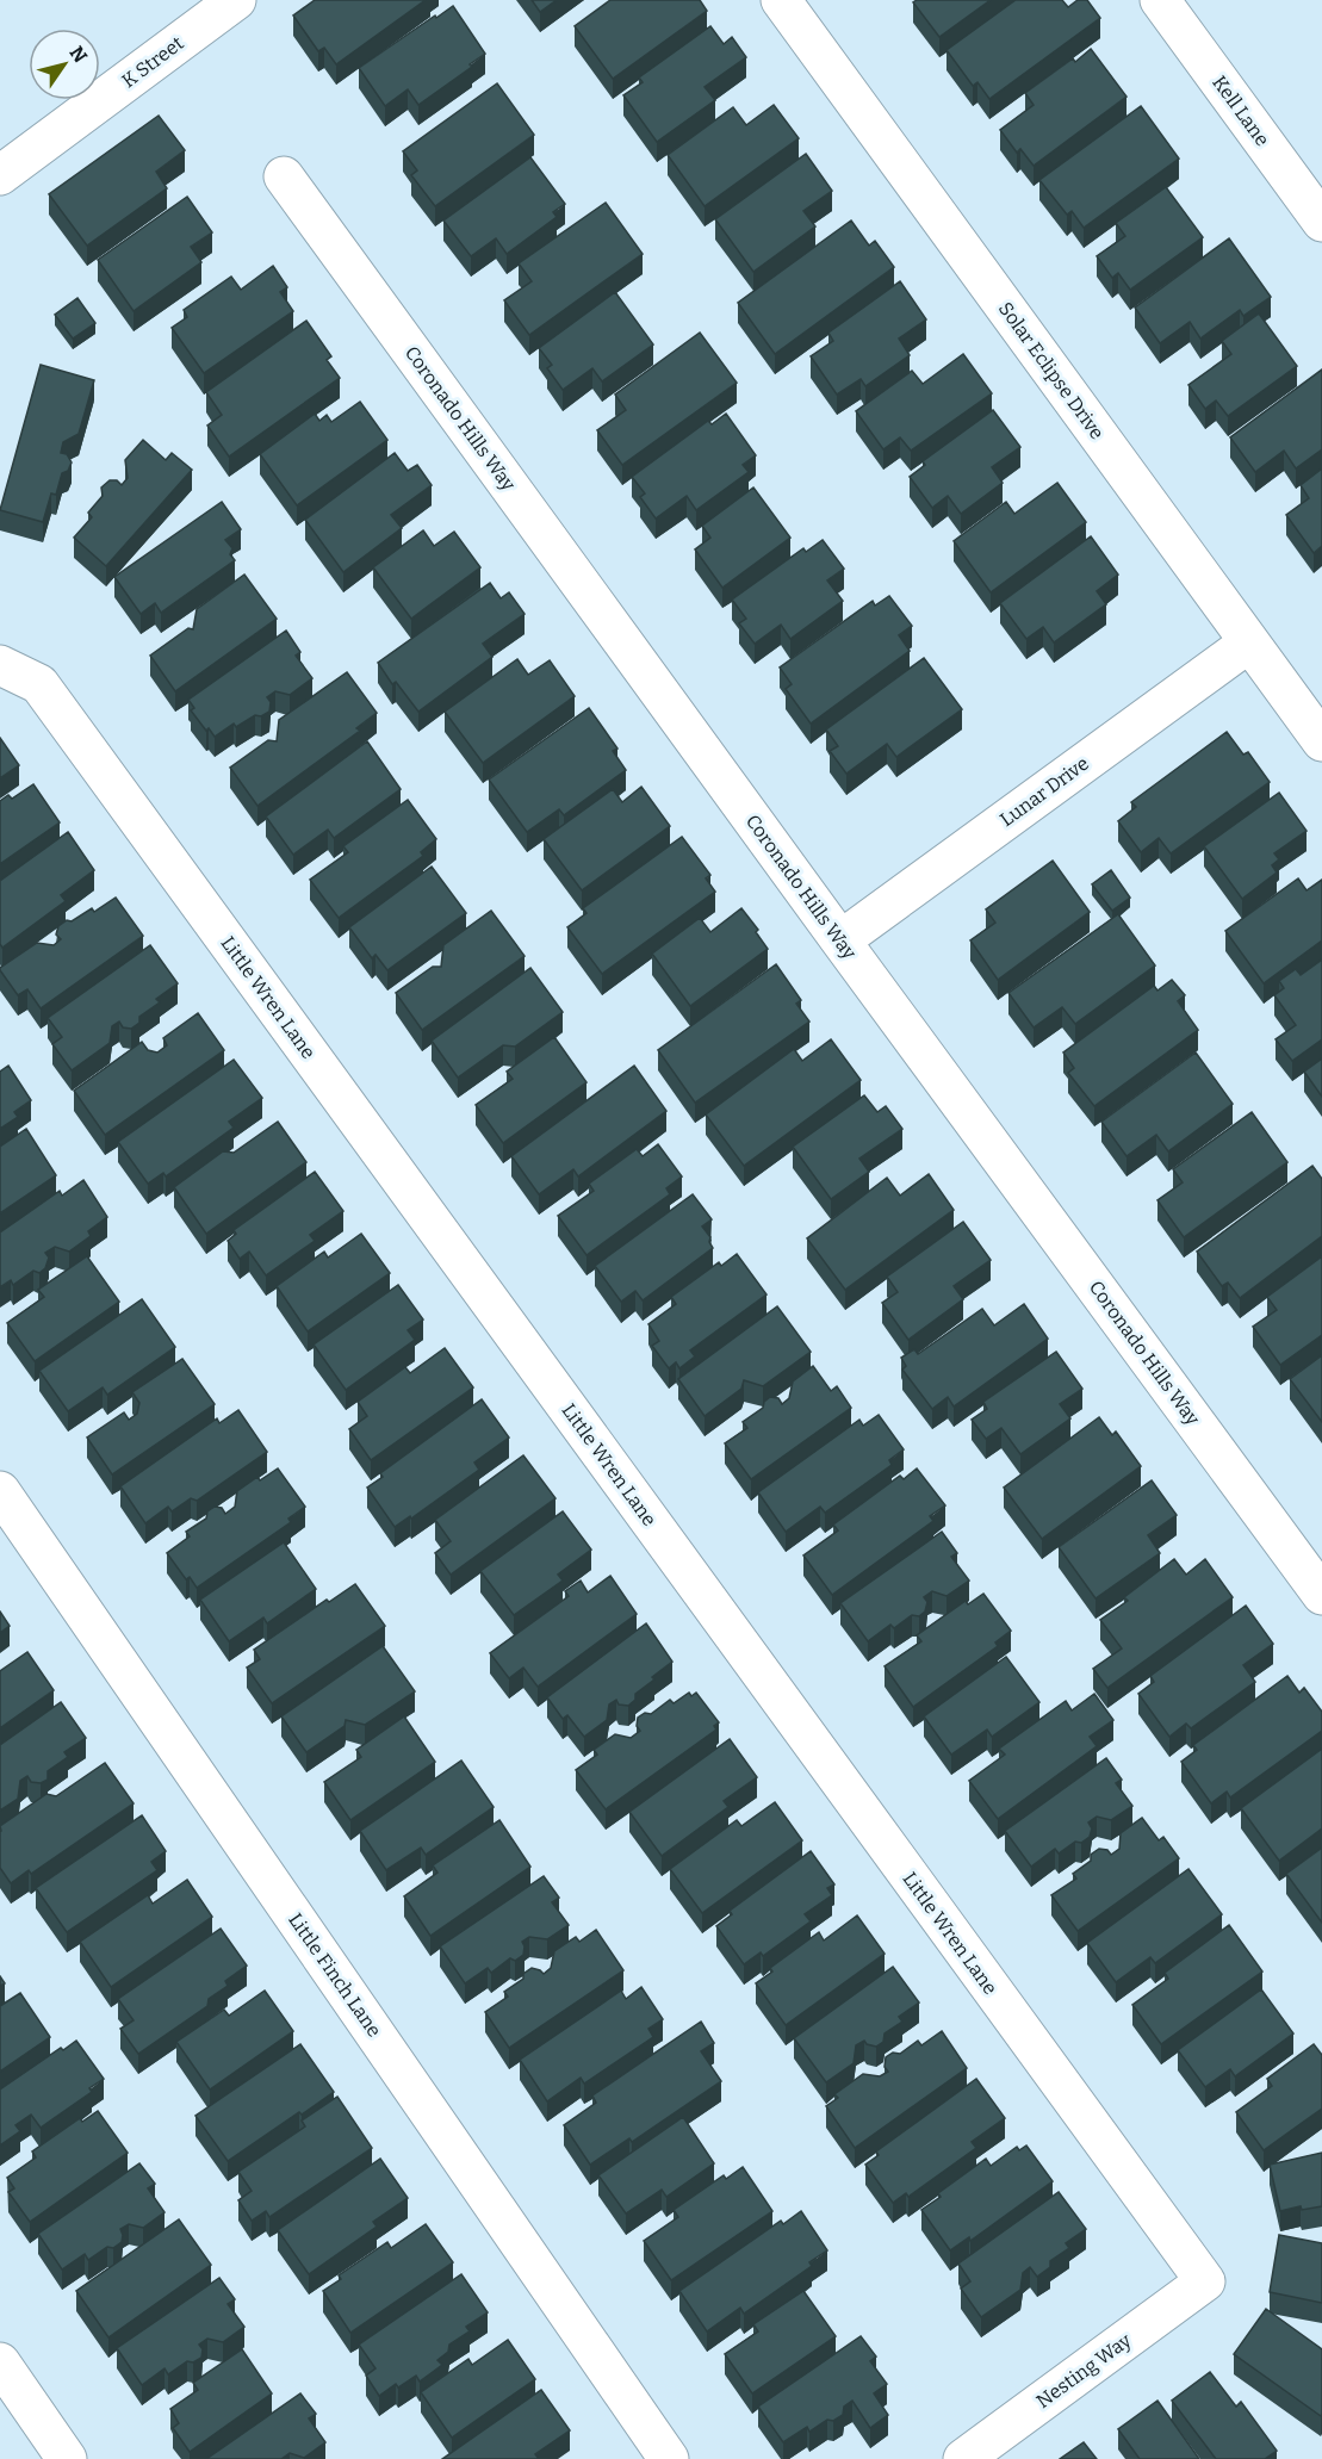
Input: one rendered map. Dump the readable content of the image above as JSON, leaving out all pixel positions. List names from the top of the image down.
{
  "streets": {
    "street": [
      "K Street",
      "Kell Lane",
      "Solar Eclipse Drive",
      "Coronado Hills Way",
      "Lunar Drive",
      "Little Wren Lane",
      "Little Finch Lane",
      "Nesting Way"
    ]
  },
  "crossings": [
    ["Solar Eclipse Drive", "Lunar Drive"],
    ["Coronado Hills Way", "Lunar Drive"],
    ["Little Wren Lane", "Nesting Way"]
  ],
  "north": "top right"
}
